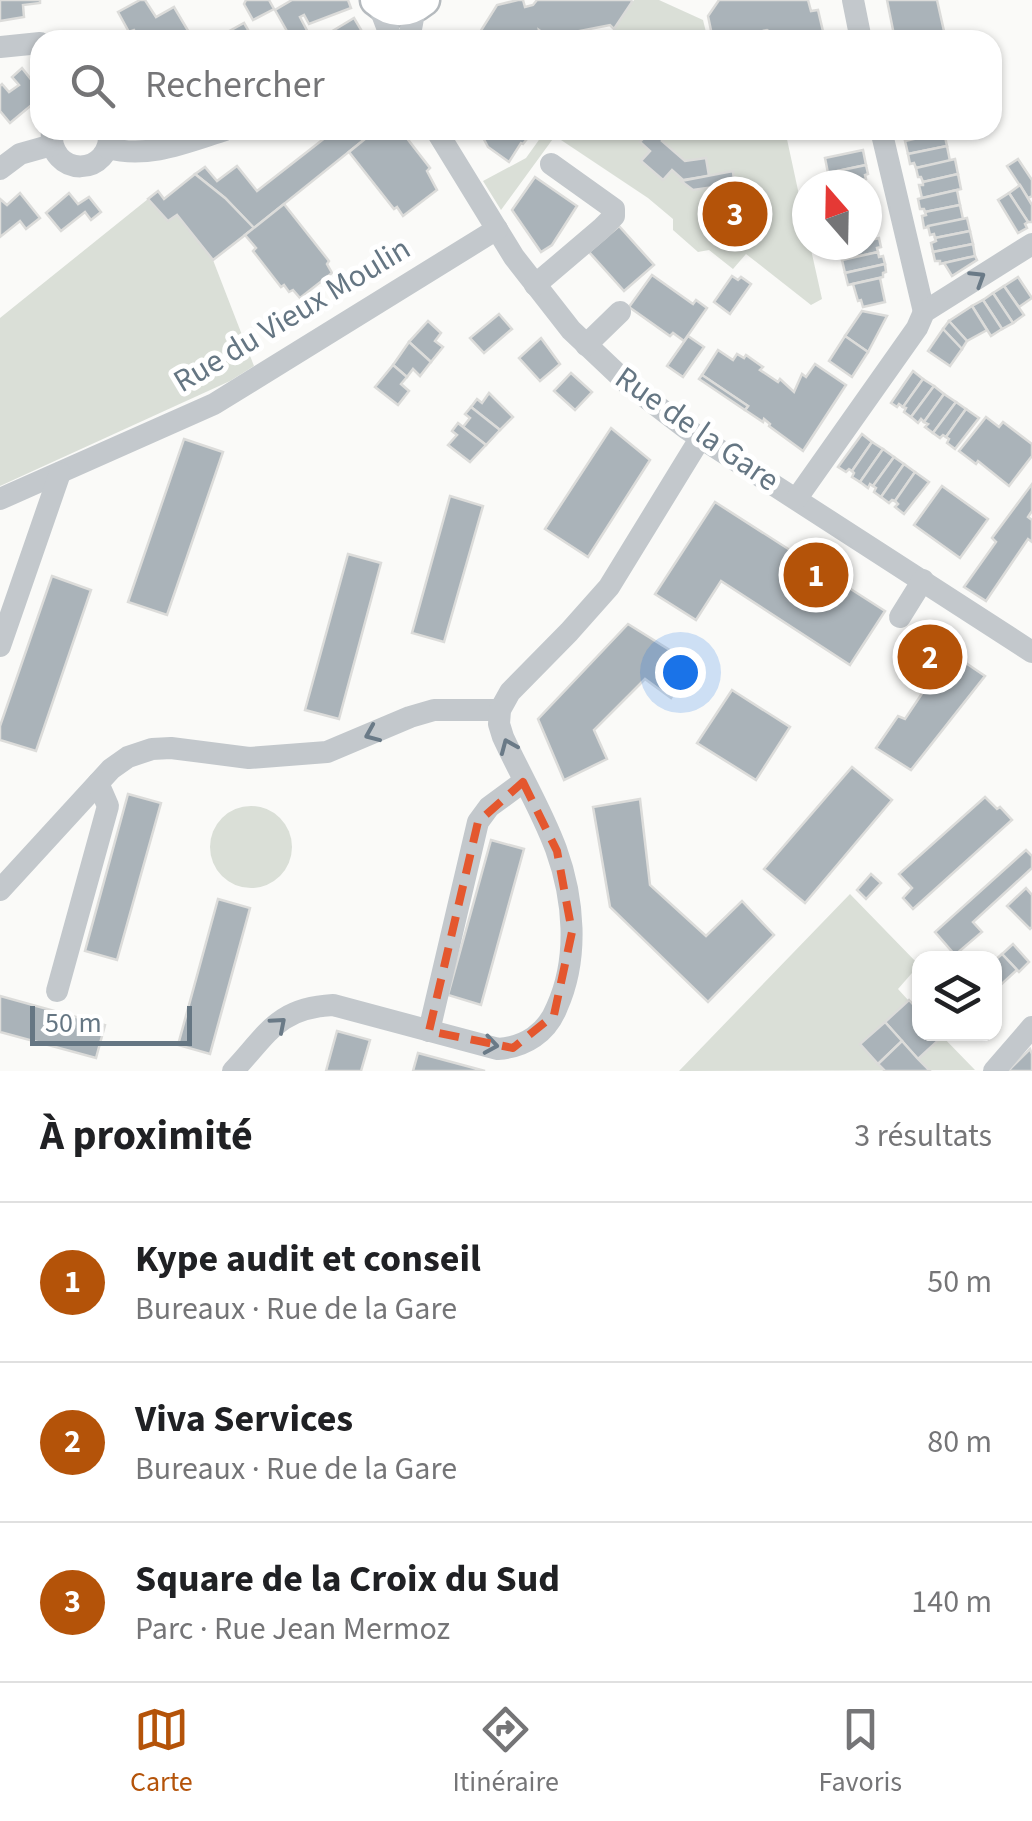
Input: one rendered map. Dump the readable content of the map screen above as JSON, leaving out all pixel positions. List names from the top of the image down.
{
  "streets": {
    "street": ["Rue du Vieux Moulin", "Rue de la Gare"]
  },
  "crossings": [
    ["Rue du Vieux Moulin", "Rue de la Gare"]
  ],
  "scale_bar": "50 m",
  "north": "top",
  "page": {
    "search": "Rechercher",
    "pins": ["3", "1", "2"],
    "scale": "50 m",
    "heading": ["À proximité", "3 résultats"],
    "list": [
      {
        "mark": "1",
        "name": "Kype audit et conseil",
        "note": "Bureaux · Rue de la Gare",
        "value": "50 m"
      },
      {
        "mark": "2",
        "name": "Viva Services",
        "note": "Bureaux · Rue de la Gare",
        "value": "80 m"
      },
      {
        "mark": "3",
        "name": "Square de la Croix du Sud",
        "note": "Parc · Rue Jean Mermoz",
        "value": "140 m"
      }
    ],
    "nav": ["Carte", "Itinéraire", "Favoris"]
  }
}
